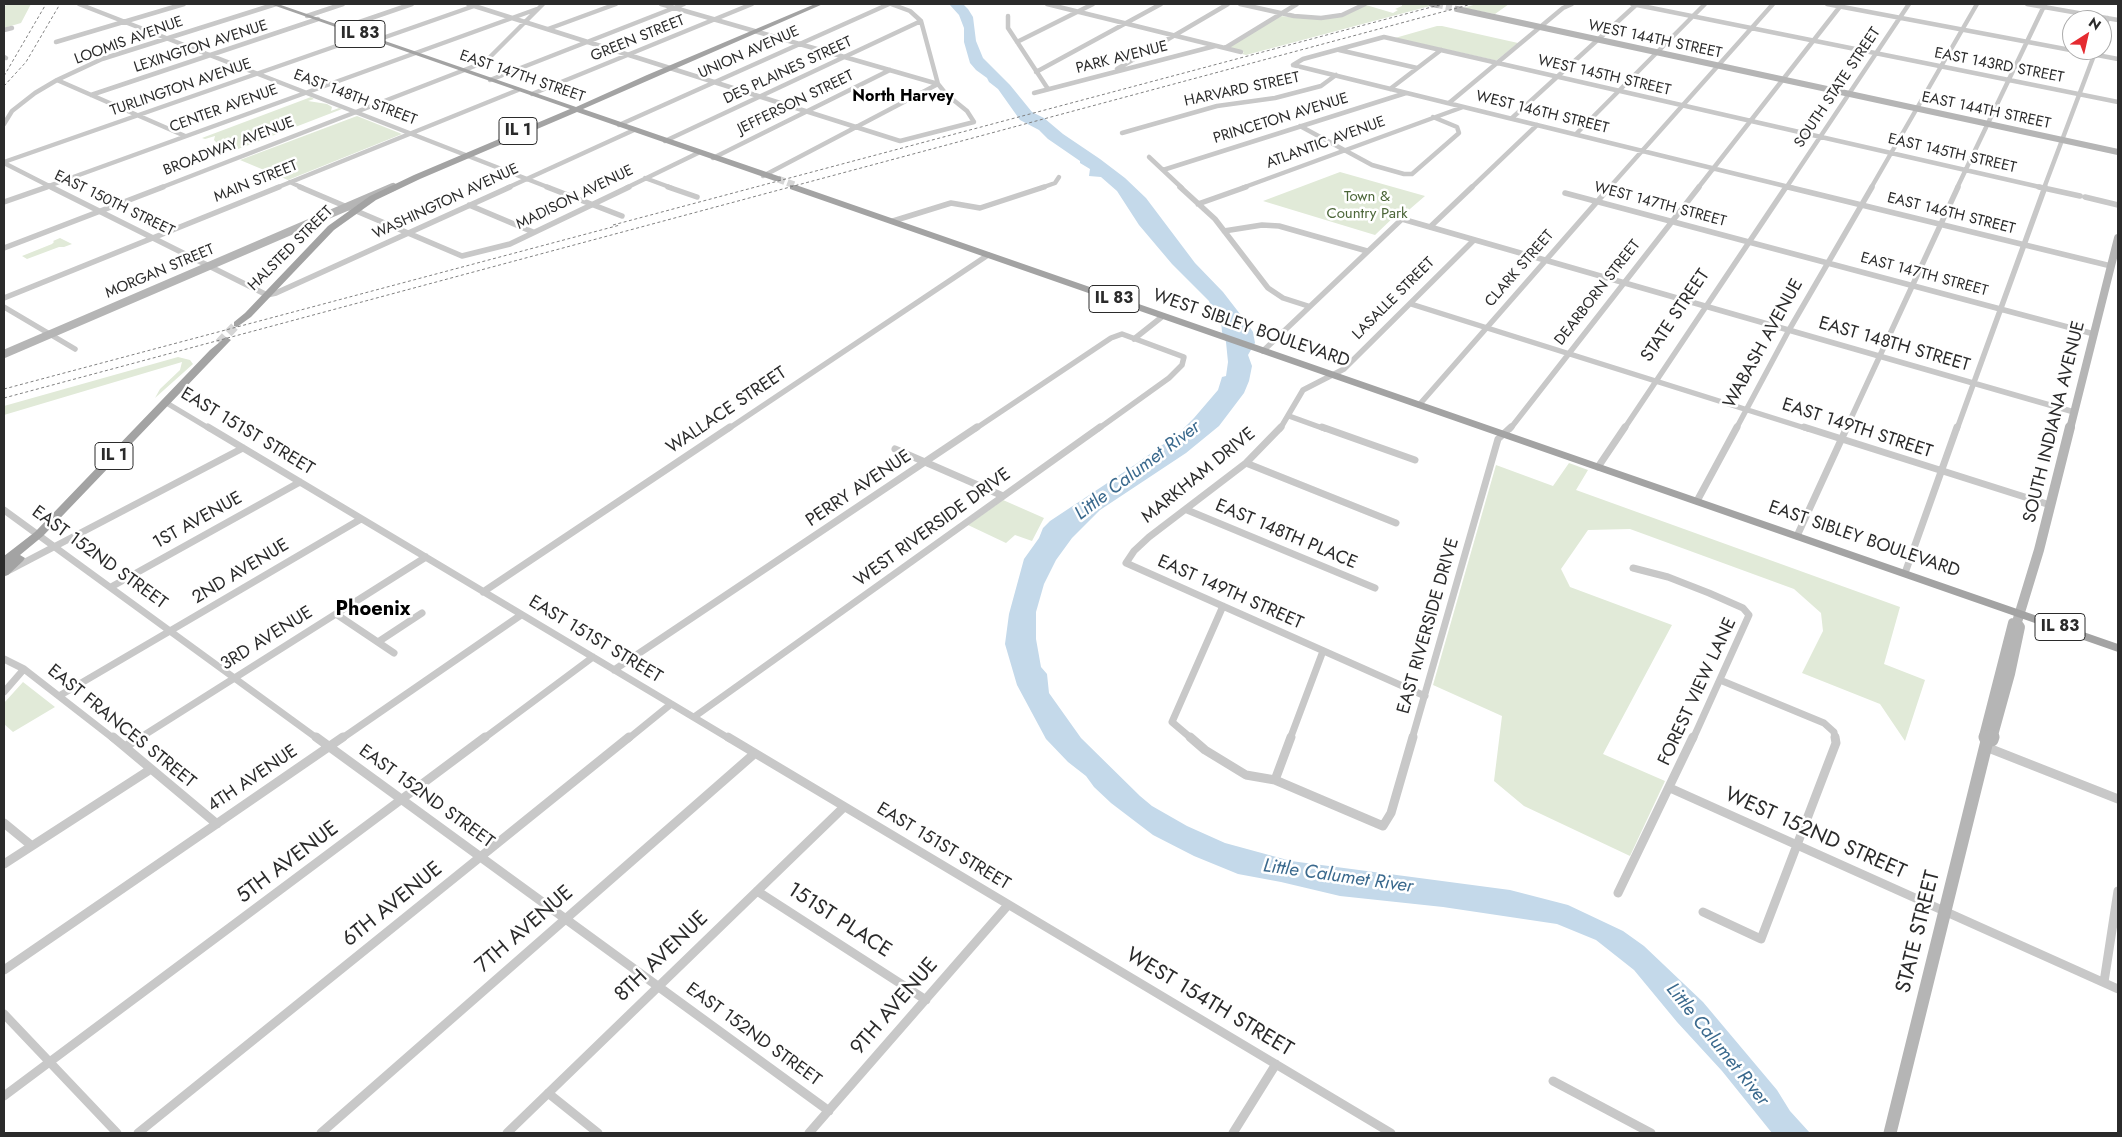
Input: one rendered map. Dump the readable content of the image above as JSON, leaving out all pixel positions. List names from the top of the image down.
{
  "streets": {
    "main road": [
      "IL 83",
      "EAST 147TH STREET",
      "IL 1",
      "HALSTED STREET",
      "WEST SIBLEY BOULEVARD",
      "EAST SIBLEY BOULEVARD"
    ],
    "street": [
      "GREEN STREET",
      "WEST 144TH STREET",
      "LOOMIS AVENUE",
      "LEXINGTON AVENUE",
      "UNION AVENUE",
      "PARK AVENUE",
      "EAST 143RD STREET",
      "DES PLAINES STREET",
      "WEST 145TH STREET",
      "TURLINGTON AVENUE",
      "SOUTH STATE STREET",
      "HARVARD STREET",
      "EAST 148TH STREET",
      "JEFFERSON STREET",
      "CENTER AVENUE",
      "EAST 144TH STREET",
      "WEST 146TH STREET",
      "PRINCETON AVENUE",
      "ATLANTIC AVENUE",
      "BROADWAY AVENUE",
      "EAST 145TH STREET",
      "MAIN STREET",
      "MADISON AVENUE",
      "WASHINGTON AVENUE",
      "EAST 150TH STREET",
      "WEST 147TH STREET",
      "EAST 146TH STREET",
      "CLARK STREET",
      "MORGAN STREET",
      "DEARBORN STREET",
      "LASALLE STREET",
      "STATE STREET",
      "WABASH AVENUE",
      "WALLACE STREET",
      "SOUTH INDIANA AVENUE",
      "EAST 149TH STREET",
      "EAST 151ST STREET",
      "MARKHAM DRIVE",
      "PERRY AVENUE",
      "1ST AVENUE",
      "WEST RIVERSIDE DRIVE",
      "EAST 148TH PLACE",
      "EAST 152ND STREET",
      "2ND AVENUE",
      "EAST RIVERSIDE DRIVE",
      "3RD AVENUE",
      "FOREST VIEW LANE",
      "EAST FRANCES STREET",
      "4TH AVENUE",
      "WEST 152ND STREET",
      "5TH AVENUE",
      "6TH AVENUE",
      "151ST PLACE",
      "7TH AVENUE",
      "8TH AVENUE",
      "WEST 154TH STREET",
      "9TH AVENUE"
    ]
  },
  "crossings": [
    ["GREEN STREET", "EAST 147TH STREET"],
    ["WEST 144TH STREET", "SOUTH STATE STREET"],
    ["WEST 144TH STREET", "EAST 144TH STREET"],
    ["WEST 144TH STREET", "CLARK STREET"],
    ["WEST 144TH STREET", "DEARBORN STREET"],
    ["LOOMIS AVENUE", "EAST 147TH STREET"],
    ["LOOMIS AVENUE", "EAST 148TH STREET"],
    ["LEXINGTON AVENUE", "EAST 147TH STREET"],
    ["LEXINGTON AVENUE", "EAST 148TH STREET"],
    ["UNION AVENUE", "EAST 147TH STREET"],
    ["EAST 143RD STREET", "SOUTH STATE STREET"],
    ["EAST 143RD STREET", "CLARK STREET"],
    ["EAST 143RD STREET", "DEARBORN STREET"],
    ["EAST 143RD STREET", "WABASH AVENUE"],
    ["DES PLAINES STREET", "EAST 147TH STREET"],
    ["WEST 145TH STREET", "SOUTH STATE STREET"],
    ["WEST 145TH STREET", "WEST 146TH STREET"],
    ["WEST 145TH STREET", "EAST 145TH STREET"],
    ["WEST 145TH STREET", "CLARK STREET"],
    ["WEST 145TH STREET", "DEARBORN STREET"],
    ["EAST 147TH STREET", "TURLINGTON AVENUE"],
    ["EAST 147TH STREET", "JEFFERSON STREET"],
    ["EAST 147TH STREET", "CENTER AVENUE"],
    ["EAST 147TH STREET", "BROADWAY AVENUE"],
    ["EAST 147TH STREET", "MAIN STREET"],
    ["EAST 147TH STREET", "MADISON AVENUE"],
    ["EAST 147TH STREET", "WASHINGTON AVENUE"],
    ["EAST 147TH STREET", "WEST 147TH STREET"],
    ["EAST 147TH STREET", "HALSTED STREET"],
    ["EAST 147TH STREET", "STATE STREET"],
    ["EAST 147TH STREET", "WABASH AVENUE"],
    ["EAST 147TH STREET", "SOUTH INDIANA AVENUE"],
    ["TURLINGTON AVENUE", "EAST 148TH STREET"],
    ["TURLINGTON AVENUE", "EAST 150TH STREET"],
    ["SOUTH STATE STREET", "EAST 144TH STREET"],
    ["SOUTH STATE STREET", "WEST 146TH STREET"],
    ["SOUTH STATE STREET", "EAST 145TH STREET"],
    ["SOUTH STATE STREET", "EAST 146TH STREET"],
    ["SOUTH STATE STREET", "STATE STREET"],
    ["HARVARD STREET", "WEST 146TH STREET"],
    ["EAST 148TH STREET", "CENTER AVENUE"],
    ["EAST 148TH STREET", "BROADWAY AVENUE"],
    ["EAST 148TH STREET", "MAIN STREET"],
    ["EAST 148TH STREET", "MADISON AVENUE"],
    ["EAST 148TH STREET", "WASHINGTON AVENUE"],
    ["EAST 148TH STREET", "HALSTED STREET"],
    ["EAST 148TH STREET", "CLARK STREET"],
    ["EAST 148TH STREET", "DEARBORN STREET"],
    ["EAST 148TH STREET", "LASALLE STREET"],
    ["EAST 148TH STREET", "STATE STREET"],
    ["EAST 148TH STREET", "WABASH AVENUE"],
    ["EAST 148TH STREET", "SOUTH INDIANA AVENUE"],
    ["CENTER AVENUE", "BROADWAY AVENUE"],
    ["CENTER AVENUE", "EAST 150TH STREET"],
    ["EAST 144TH STREET", "WABASH AVENUE"],
    ["WEST 146TH STREET", "PRINCETON AVENUE"],
    ["WEST 146TH STREET", "ATLANTIC AVENUE"],
    ["WEST 146TH STREET", "EAST 146TH STREET"],
    ["WEST 146TH STREET", "CLARK STREET"],
    ["WEST 146TH STREET", "DEARBORN STREET"],
    ["WEST 146TH STREET", "STATE STREET"],
    ["IL 1", "EAST 151ST STREET"],
    ["IL 1", "EAST 152ND STREET"],
    ["BROADWAY AVENUE", "EAST 150TH STREET"],
    ["EAST 145TH STREET", "WABASH AVENUE"],
    ["MAIN STREET", "EAST 150TH STREET"],
    ["MADISON AVENUE", "WASHINGTON AVENUE"],
    ["WASHINGTON AVENUE", "EAST 150TH STREET"],
    ["WASHINGTON AVENUE", "HALSTED STREET"],
    ["EAST 150TH STREET", "HALSTED STREET"],
    ["EAST 150TH STREET", "MORGAN STREET"],
    ["WEST 147TH STREET", "CLARK STREET"],
    ["WEST 147TH STREET", "DEARBORN STREET"],
    ["WEST 147TH STREET", "STATE STREET"],
    ["EAST 146TH STREET", "STATE STREET"],
    ["EAST 146TH STREET", "WABASH AVENUE"],
    ["EAST 146TH STREET", "SOUTH INDIANA AVENUE"],
    ["HALSTED STREET", "MORGAN STREET"],
    ["CLARK STREET", "WEST SIBLEY BOULEVARD"],
    ["CLARK STREET", "EAST 149TH STREET"],
    ["DEARBORN STREET", "WEST SIBLEY BOULEVARD"],
    ["DEARBORN STREET", "EAST 149TH STREET"],
    ["DEARBORN STREET", "EAST RIVERSIDE DRIVE"],
    ["LASALLE STREET", "WEST SIBLEY BOULEVARD"],
    ["LASALLE STREET", "EAST 149TH STREET"],
    ["LASALLE STREET", "MARKHAM DRIVE"],
    ["STATE STREET", "WEST SIBLEY BOULEVARD"],
    ["STATE STREET", "SOUTH INDIANA AVENUE"],
    ["STATE STREET", "EAST 149TH STREET"],
    ["STATE STREET", "EAST SIBLEY BOULEVARD"],
    ["STATE STREET", "WEST 152ND STREET"],
    ["WEST SIBLEY BOULEVARD", "WALLACE STREET"],
    ["WEST SIBLEY BOULEVARD", "MARKHAM DRIVE"],
    ["WEST SIBLEY BOULEVARD", "EAST SIBLEY BOULEVARD"],
    ["WEST SIBLEY BOULEVARD", "EAST RIVERSIDE DRIVE"],
    ["WABASH AVENUE", "EAST 149TH STREET"],
    ["WABASH AVENUE", "EAST SIBLEY BOULEVARD"],
    ["WALLACE STREET", "EAST 151ST STREET"],
    ["SOUTH INDIANA AVENUE", "EAST 149TH STREET"],
    ["SOUTH INDIANA AVENUE", "EAST SIBLEY BOULEVARD"],
    ["EAST 149TH STREET", "MARKHAM DRIVE"],
    ["EAST 151ST STREET", "PERRY AVENUE"],
    ["EAST 151ST STREET", "1ST AVENUE"],
    ["EAST 151ST STREET", "WEST RIVERSIDE DRIVE"],
    ["EAST 151ST STREET", "2ND AVENUE"],
    ["EAST 151ST STREET", "3RD AVENUE"],
    ["EAST 151ST STREET", "4TH AVENUE"],
    ["EAST 151ST STREET", "5TH AVENUE"],
    ["EAST 151ST STREET", "6TH AVENUE"],
    ["EAST 151ST STREET", "7TH AVENUE"],
    ["EAST 151ST STREET", "8TH AVENUE"],
    ["EAST 151ST STREET", "WEST 154TH STREET"],
    ["EAST 151ST STREET", "9TH AVENUE"],
    ["MARKHAM DRIVE", "EAST 148TH PLACE"],
    ["PERRY AVENUE", "WEST RIVERSIDE DRIVE"],
    ["1ST AVENUE", "EAST 152ND STREET"],
    ["EAST 152ND STREET", "2ND AVENUE"],
    ["EAST 152ND STREET", "3RD AVENUE"],
    ["EAST 152ND STREET", "4TH AVENUE"],
    ["EAST 152ND STREET", "5TH AVENUE"],
    ["EAST 152ND STREET", "6TH AVENUE"],
    ["EAST 152ND STREET", "7TH AVENUE"],
    ["EAST 152ND STREET", "8TH AVENUE"],
    ["EAST 152ND STREET", "9TH AVENUE"],
    ["2ND AVENUE", "EAST FRANCES STREET"],
    ["3RD AVENUE", "EAST FRANCES STREET"],
    ["FOREST VIEW LANE", "WEST 152ND STREET"],
    ["EAST FRANCES STREET", "4TH AVENUE"],
    ["151ST PLACE", "8TH AVENUE"],
    ["151ST PLACE", "9TH AVENUE"],
    ["WEST 154TH STREET", "9TH AVENUE"]
  ],
  "districts": ["North Harvey", "Phoenix"],
  "water": ["Little Calumet River"],
  "parks": ["Town & Country Park"],
  "north": "top right"
}
